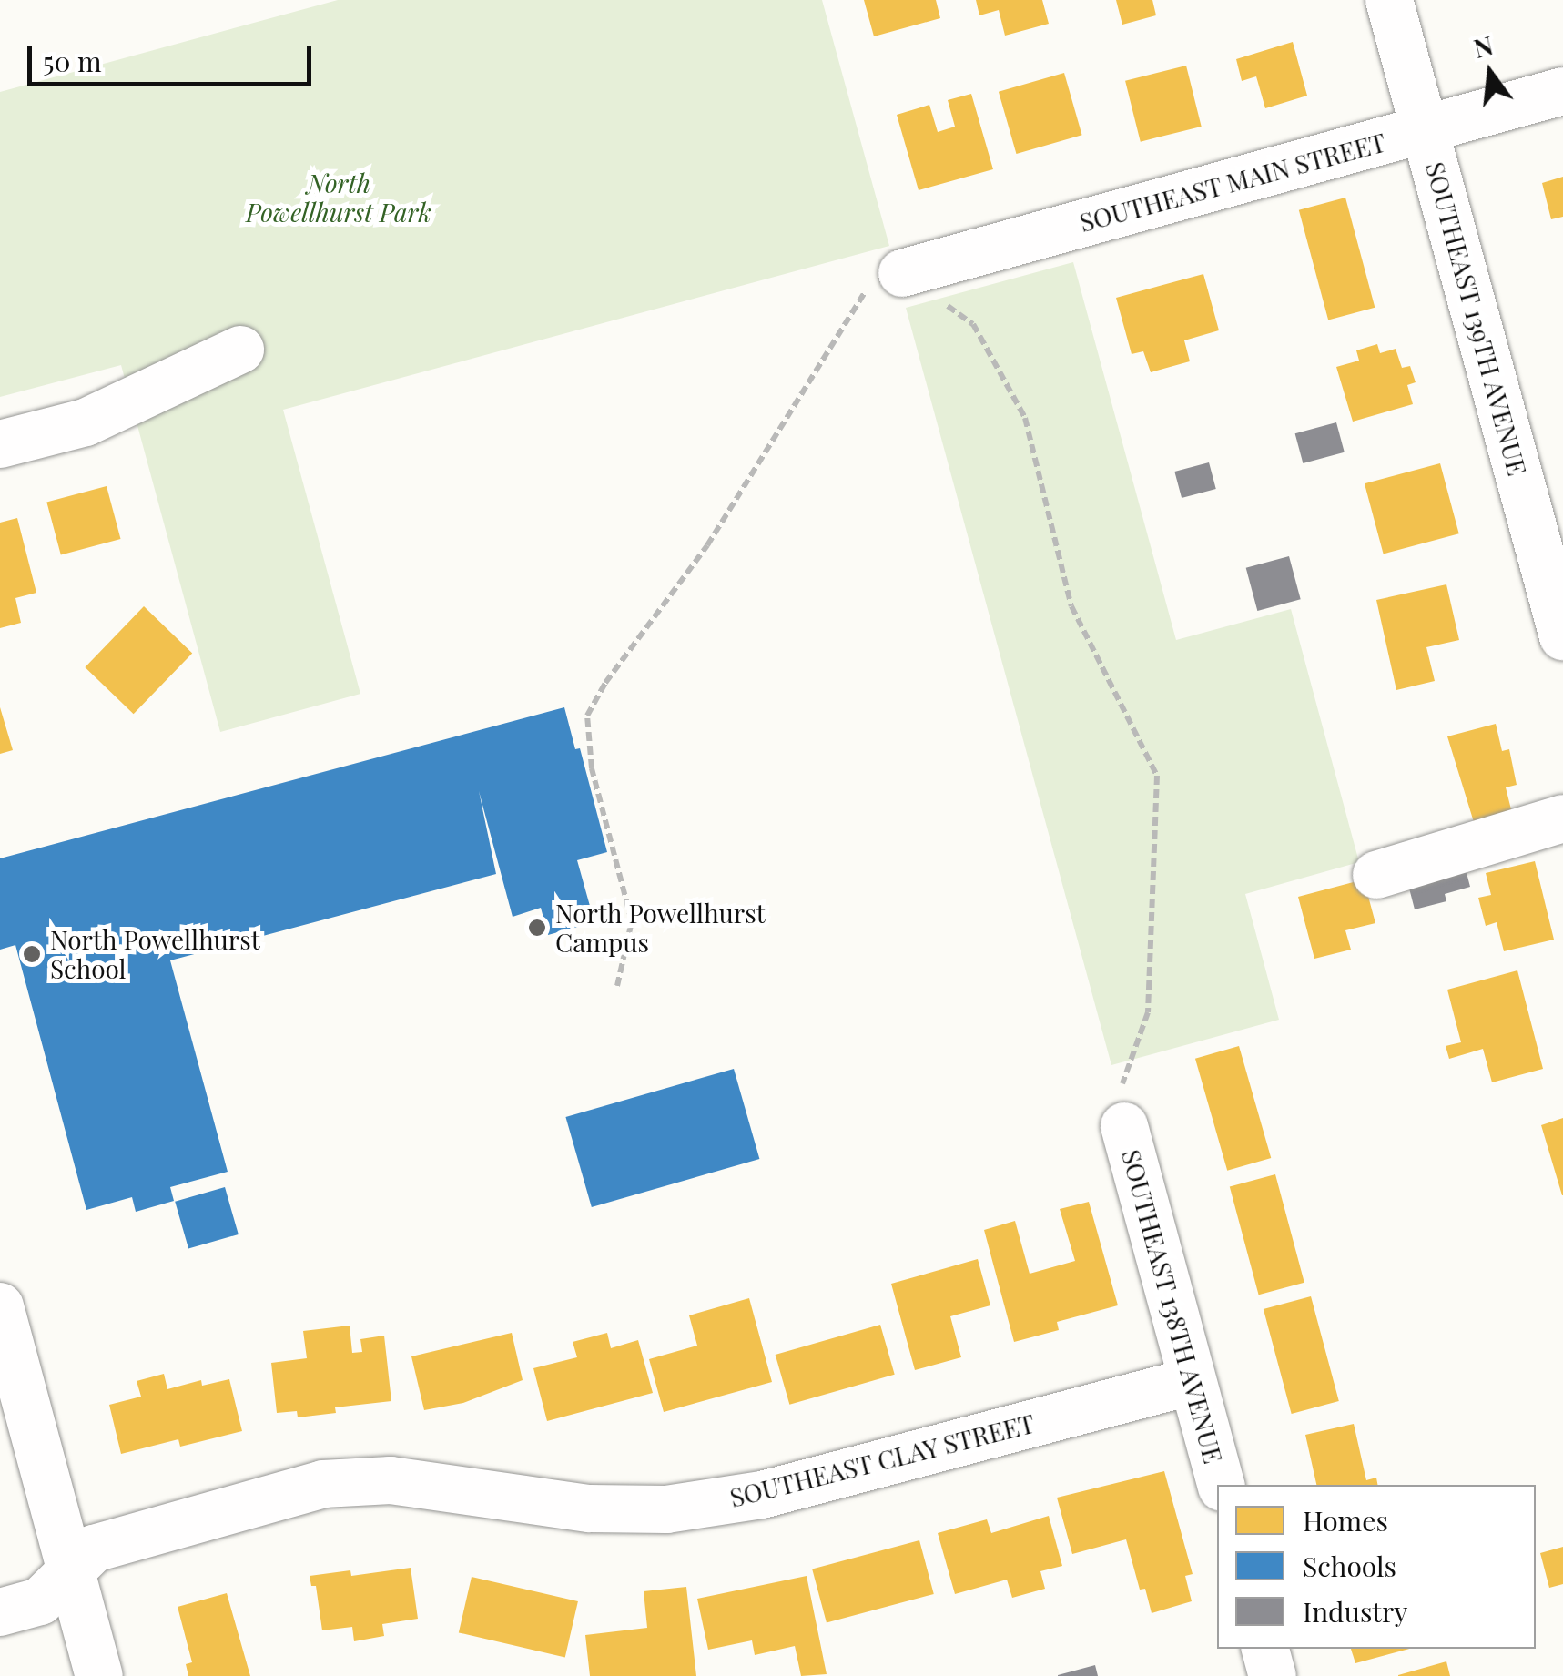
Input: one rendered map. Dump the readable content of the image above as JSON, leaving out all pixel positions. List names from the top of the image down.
{
  "streets": {
    "street": [
      "SOUTHEAST MAIN STREET",
      "SOUTHEAST 139TH AVENUE",
      "SOUTHEAST 138TH AVENUE",
      "SOUTHEAST CLAY STREET"
    ]
  },
  "crossings": [
    ["SOUTHEAST MAIN STREET", "SOUTHEAST 139TH AVENUE"],
    ["SOUTHEAST 138TH AVENUE", "SOUTHEAST CLAY STREET"]
  ],
  "parks": ["North Powellhurst Park"],
  "places": ["North Powellhurst Campus", "North Powellhurst School"],
  "legend": ["Homes", "Schools", "Industry"],
  "scale_bar": "50 m",
  "north": "top"
}
